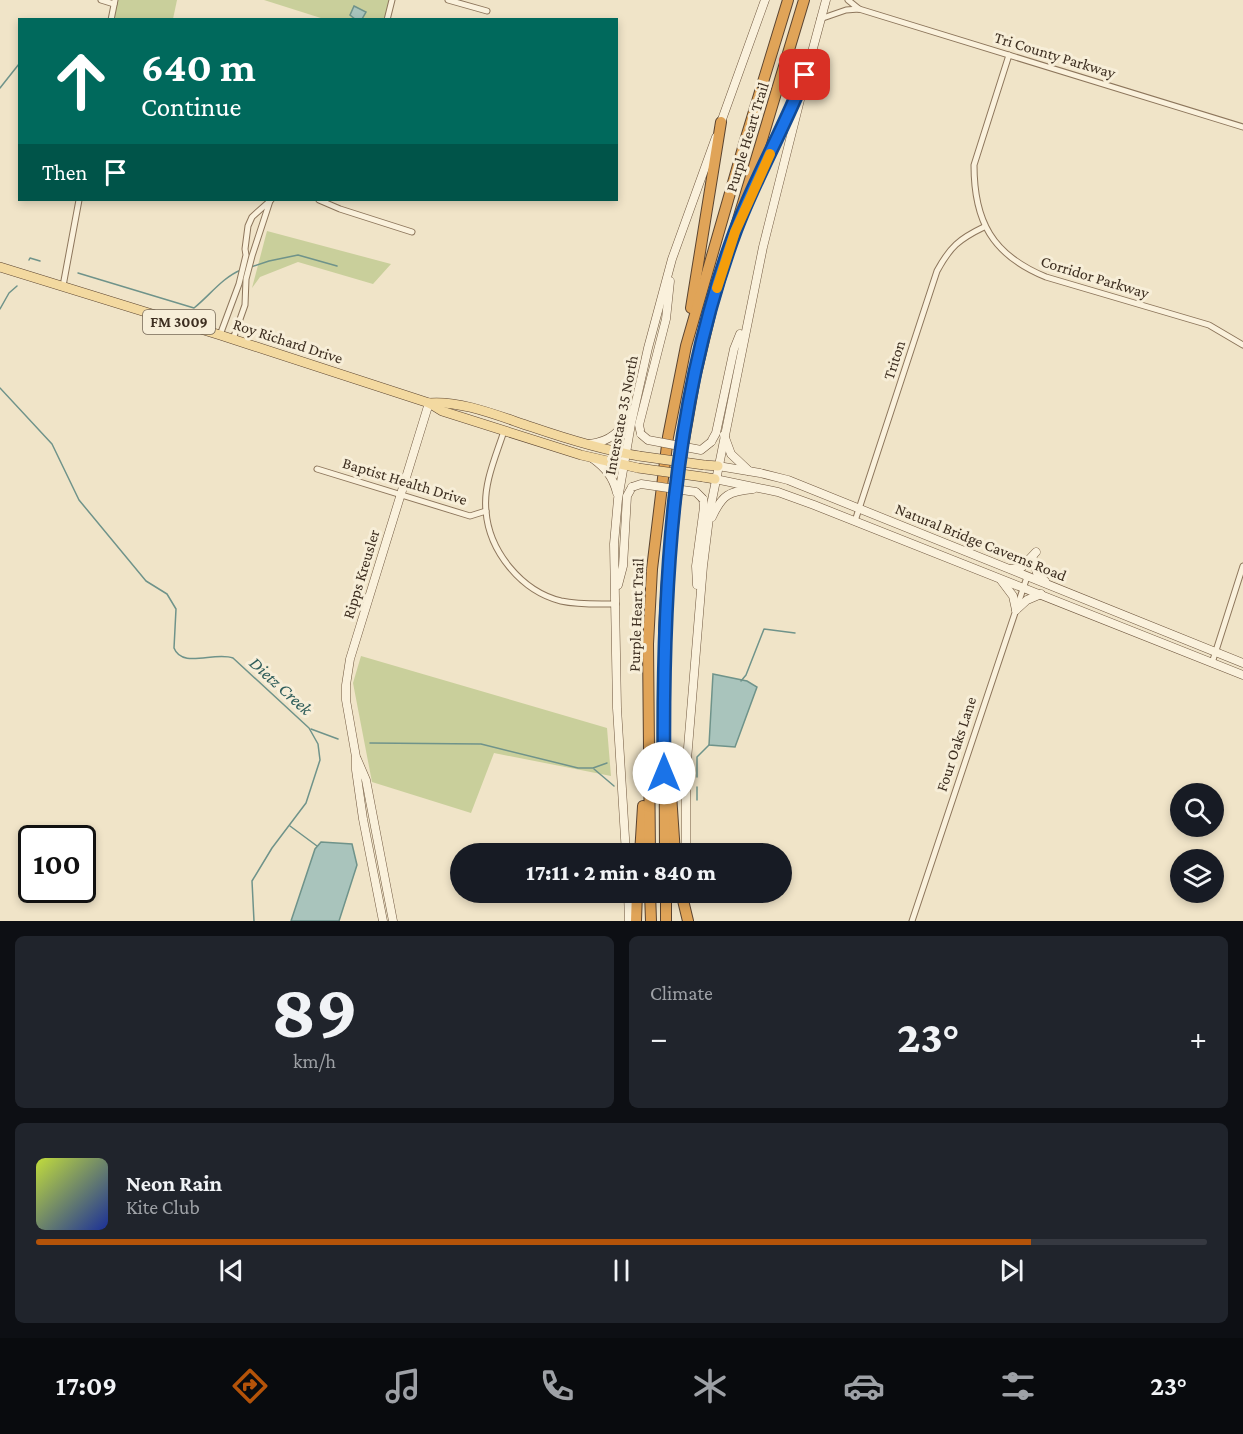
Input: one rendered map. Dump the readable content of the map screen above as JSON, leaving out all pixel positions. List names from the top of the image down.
{
  "streets": {
    "highway": ["Purple Heart Trail"],
    "main road": [
      "FM 3009",
      "Roy Richard Drive",
      "Interstate 35 North",
      "Natural Bridge Caverns Road",
      "Ripps Kreusler"
    ],
    "street": [
      "Tri County Parkway",
      "Corridor Parkway",
      "Triton",
      "Baptist Health Drive",
      "Four Oaks Lane"
    ]
  },
  "crossings": [
    ["Tri County Parkway", "Corridor Parkway"],
    ["Corridor Parkway", "Triton"],
    ["FM 3009", "Roy Richard Drive"],
    ["FM 3009", "Interstate 35 North"],
    ["FM 3009", "Natural Bridge Caverns Road"],
    ["Roy Richard Drive", "Interstate 35 North"],
    ["Roy Richard Drive", "Natural Bridge Caverns Road"],
    ["Roy Richard Drive", "Ripps Kreusler"],
    ["Triton", "Natural Bridge Caverns Road"],
    ["Interstate 35 North", "Natural Bridge Caverns Road"],
    ["Baptist Health Drive", "Ripps Kreusler"],
    ["Natural Bridge Caverns Road", "Four Oaks Lane"]
  ],
  "water": ["Dietz Creek"],
  "page": {
    "turn": ["640 m", "Continue"],
    "then": "Then",
    "limit": "100",
    "trip": "17:11 · 2 min · 840 m",
    "tile": [
      ["89", "km/h"],
      "Climate"
    ],
    "heat": ["−", "23°", "+"],
    "song": ["Neon Rain", "Kite Club"],
    "tabs": ["17:09", "23°"]
  }
}
